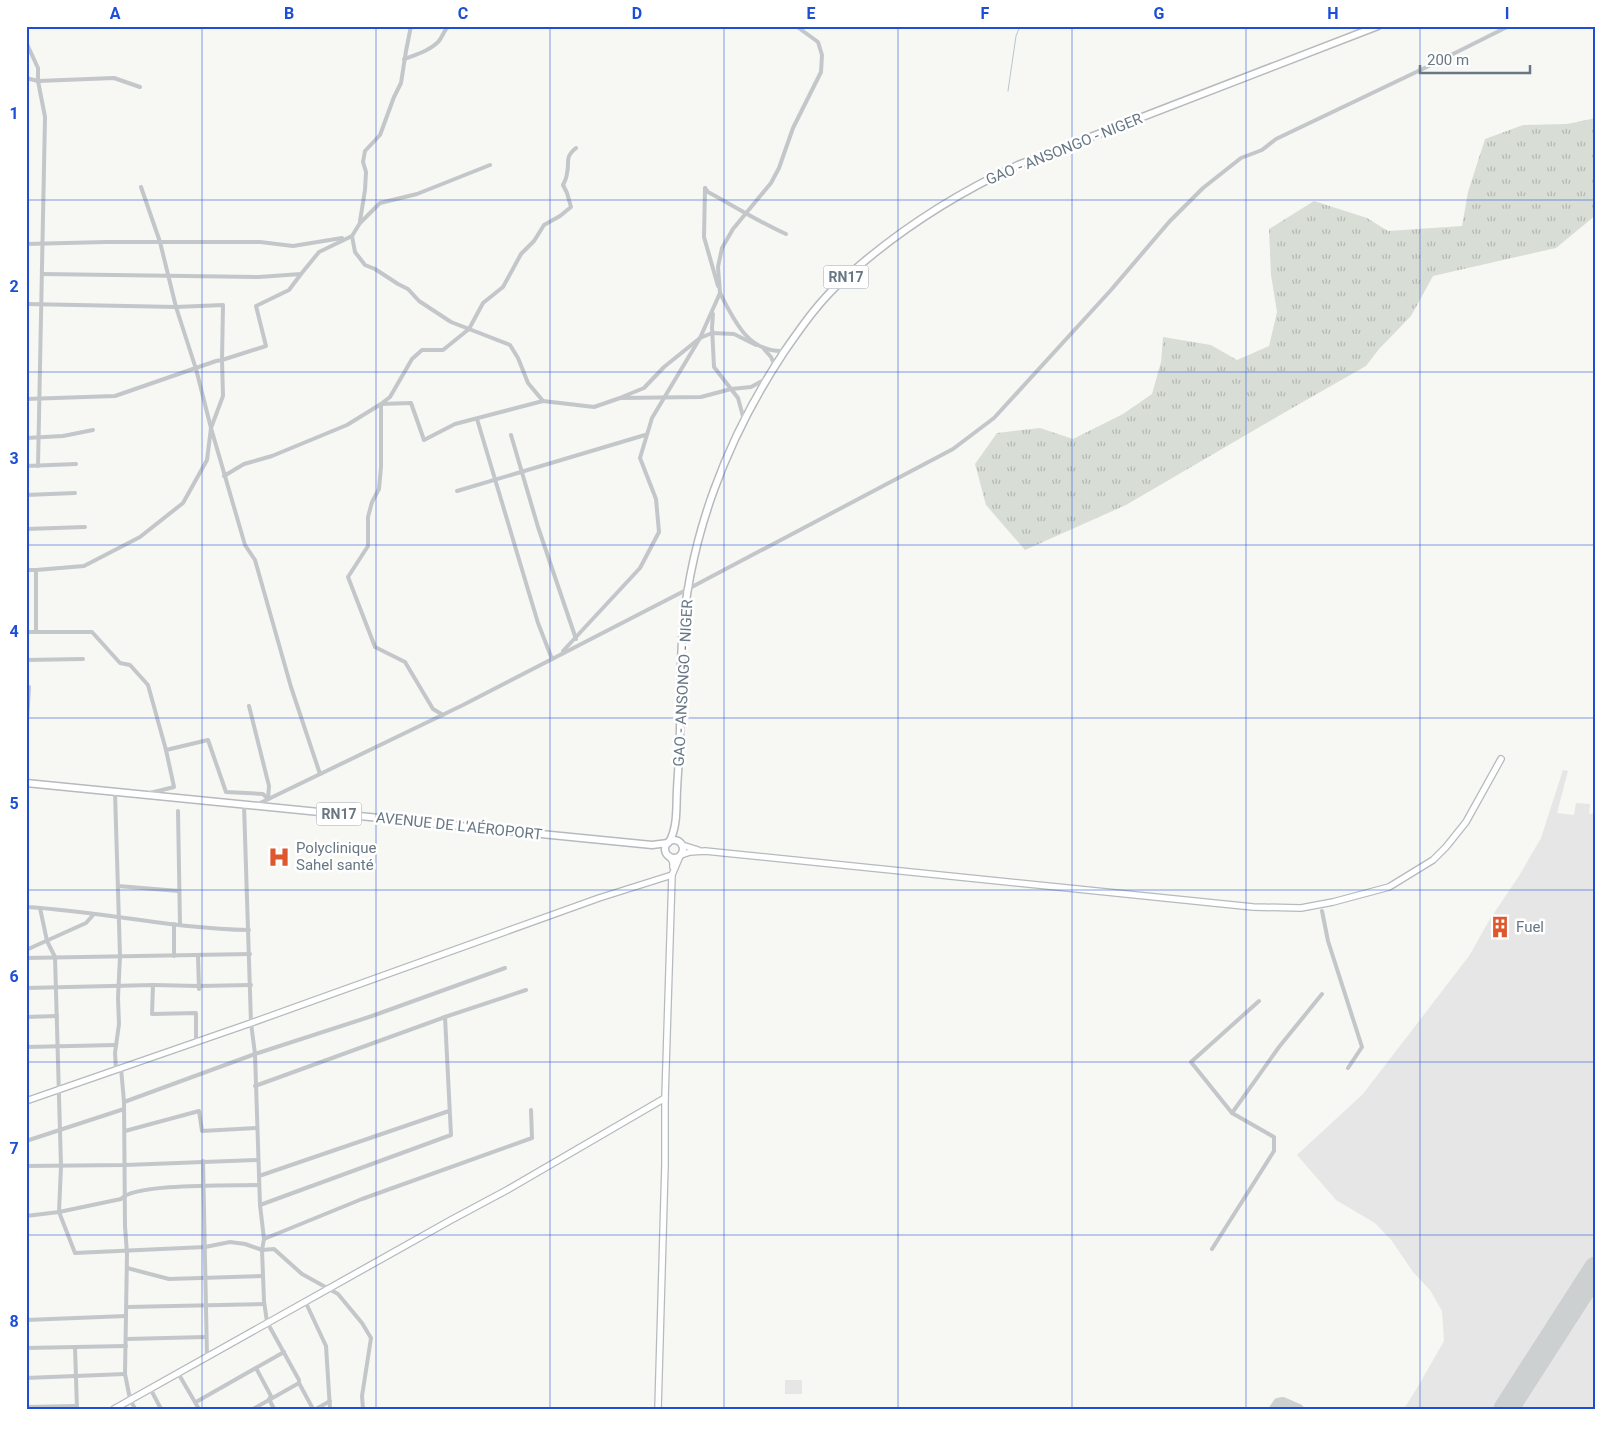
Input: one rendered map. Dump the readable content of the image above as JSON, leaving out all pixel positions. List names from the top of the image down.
{
  "streets": {
    "main road": ["GAO - ANSONGO - NIGER", "RN17", "AVENUE DE L'AÉROPORT"]
  },
  "crossings": [
    ["GAO - ANSONGO - NIGER", "RN17"],
    ["RN17", "AVENUE DE L'AÉROPORT"]
  ],
  "places": {
    "hospital": ["Polyclinique Sahel santé"],
    "building": ["Fuel"]
  },
  "scale_bar": "200 m",
  "grid": {
    "columns": [
      "A",
      "B",
      "C",
      "D",
      "E",
      "F",
      "G",
      "H",
      "I"
    ],
    "rows": [
      "1",
      "2",
      "3",
      "4",
      "5",
      "6",
      "7",
      "8"
    ]
  }
}
